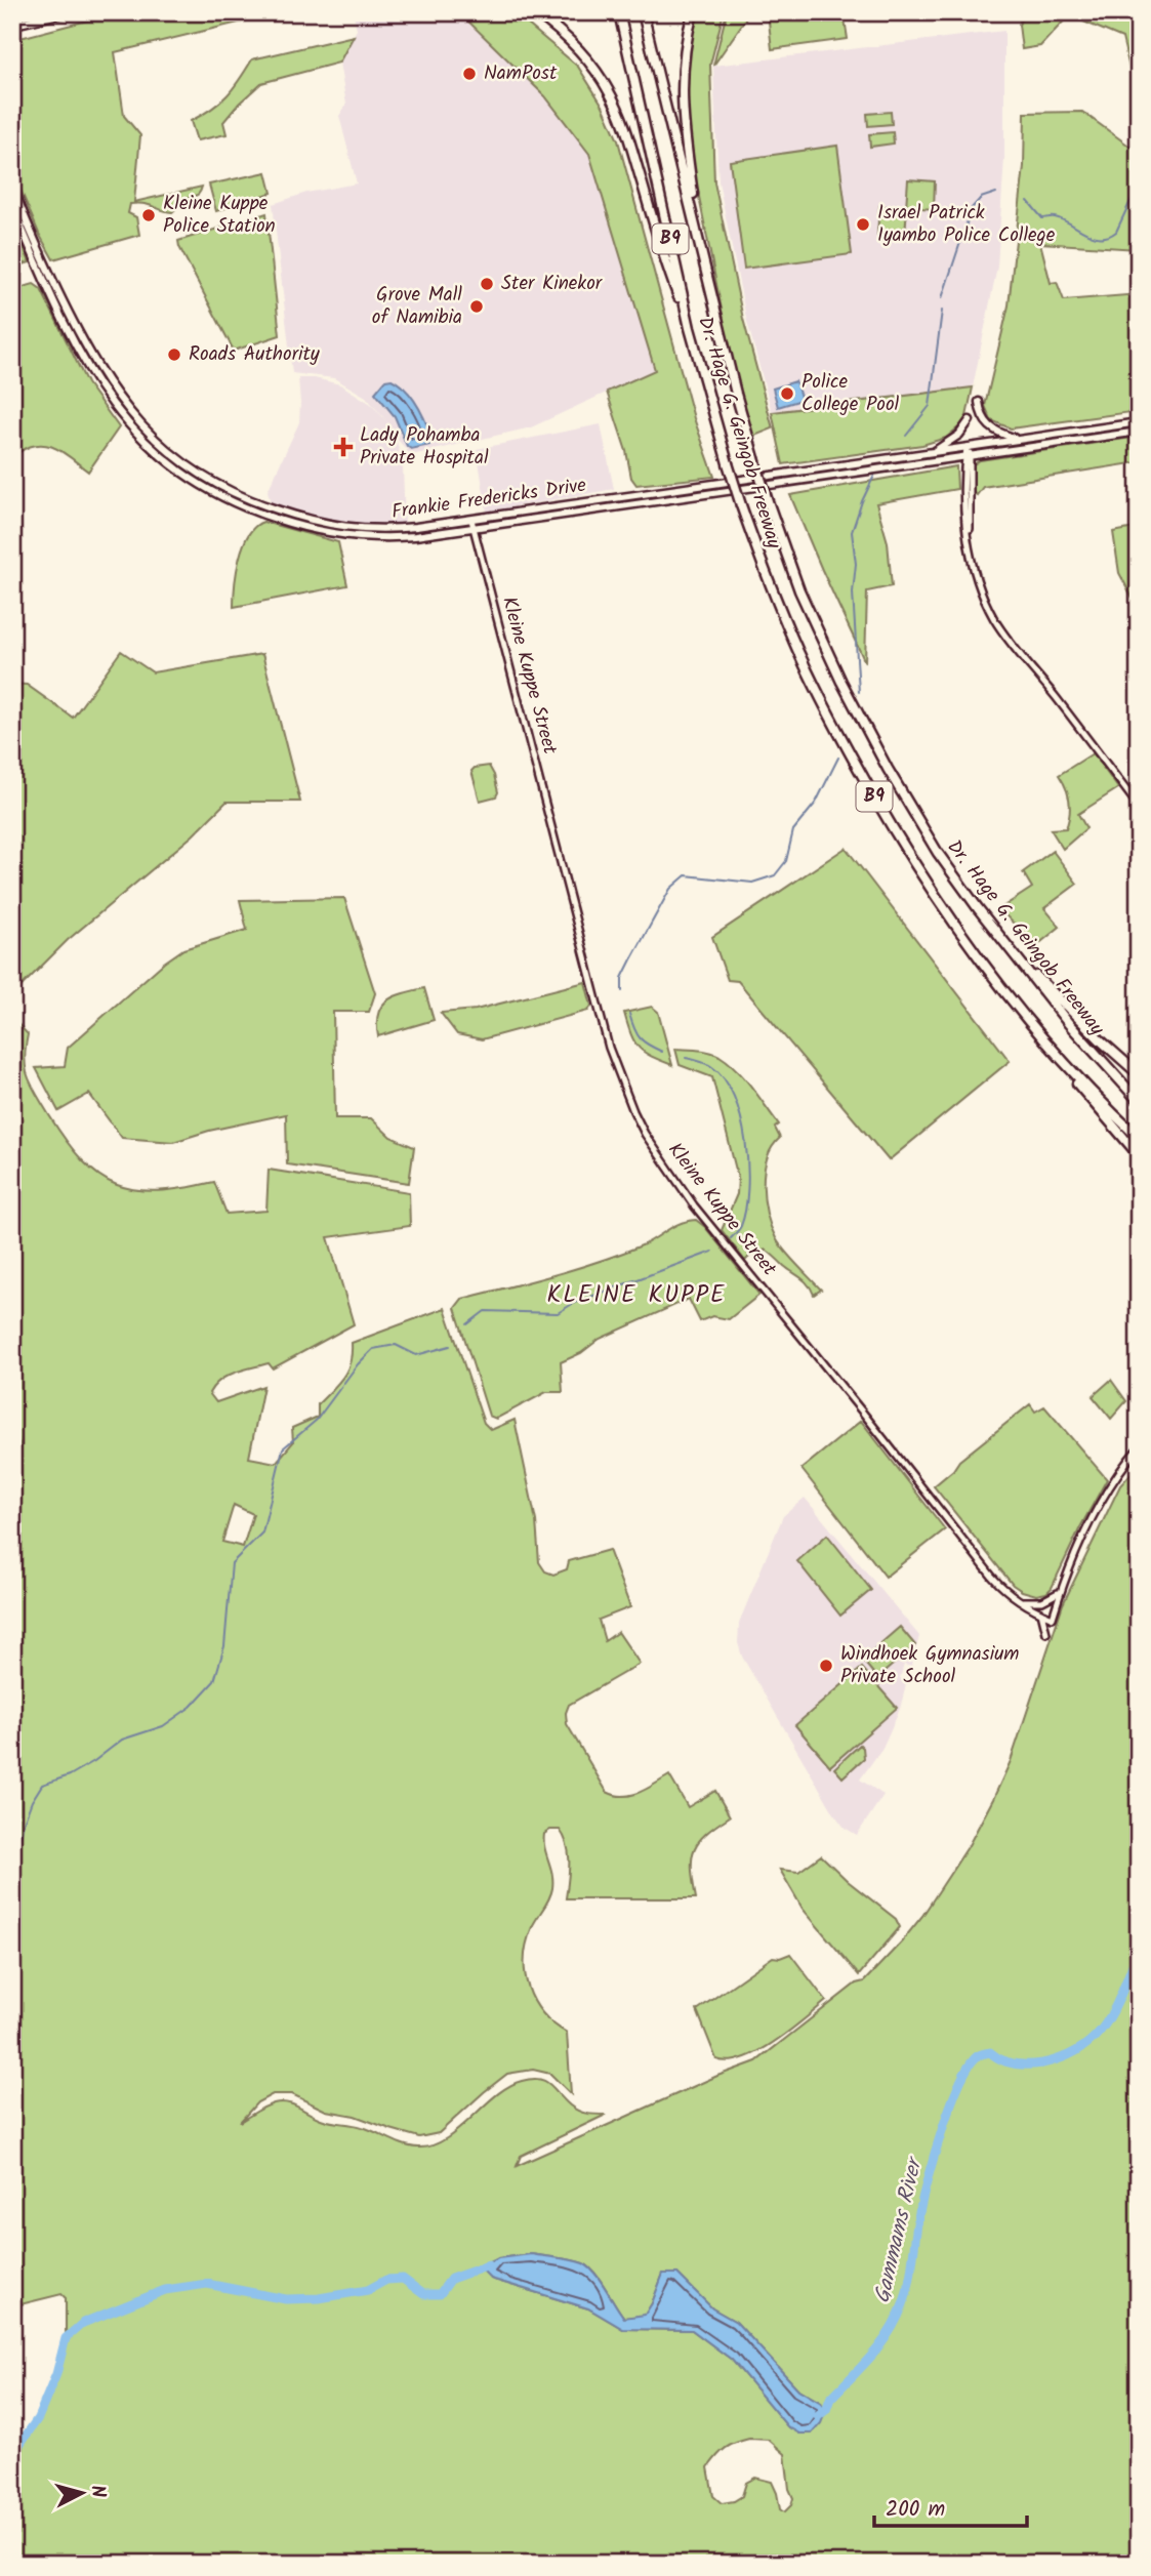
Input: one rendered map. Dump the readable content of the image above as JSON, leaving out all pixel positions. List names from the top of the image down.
{
  "streets": {
    "highway": ["B9", "Dr. Hage G. Geingob Freeway"],
    "main road": ["Frankie Fredericks Drive"],
    "street": ["Kleine Kuppe Street"]
  },
  "crossings": [
    ["Frankie Fredericks Drive", "Kleine Kuppe Street"]
  ],
  "districts": ["KLEINE KUPPE"],
  "water": ["Gammams River"],
  "places": {
    "other": [
      "NamPost",
      "Kleine Kuppe Police Station",
      "Israel Patrick Iyambo Police College",
      "Ster Kinekor",
      "Grove Mall of Namibia",
      "Roads Authority",
      "Police College Pool",
      "Windhoek Gymnasium Private School"
    ],
    "health": ["Lady Pohamba Private Hospital"]
  },
  "scale_bar": "200 m",
  "north": "right"
}
